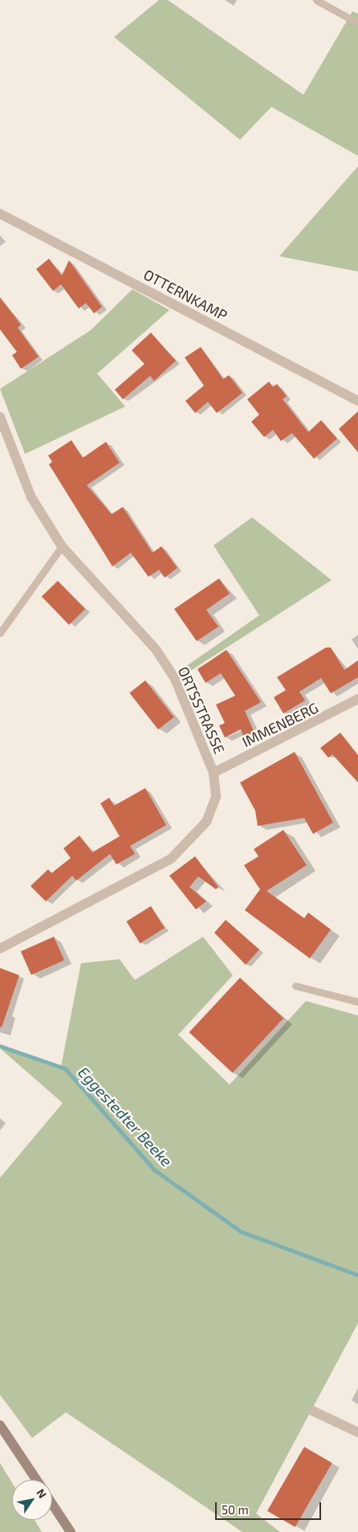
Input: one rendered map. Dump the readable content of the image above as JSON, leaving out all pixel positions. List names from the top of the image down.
{
  "streets": {
    "street": ["OTTERNKAMP", "ORTSSTRASSE", "IMMENBERG"]
  },
  "crossings": [
    ["ORTSSTRASSE", "IMMENBERG"]
  ],
  "water": ["Eggestedter Beeke"],
  "scale_bar": "50 m",
  "north": "top right"
}
